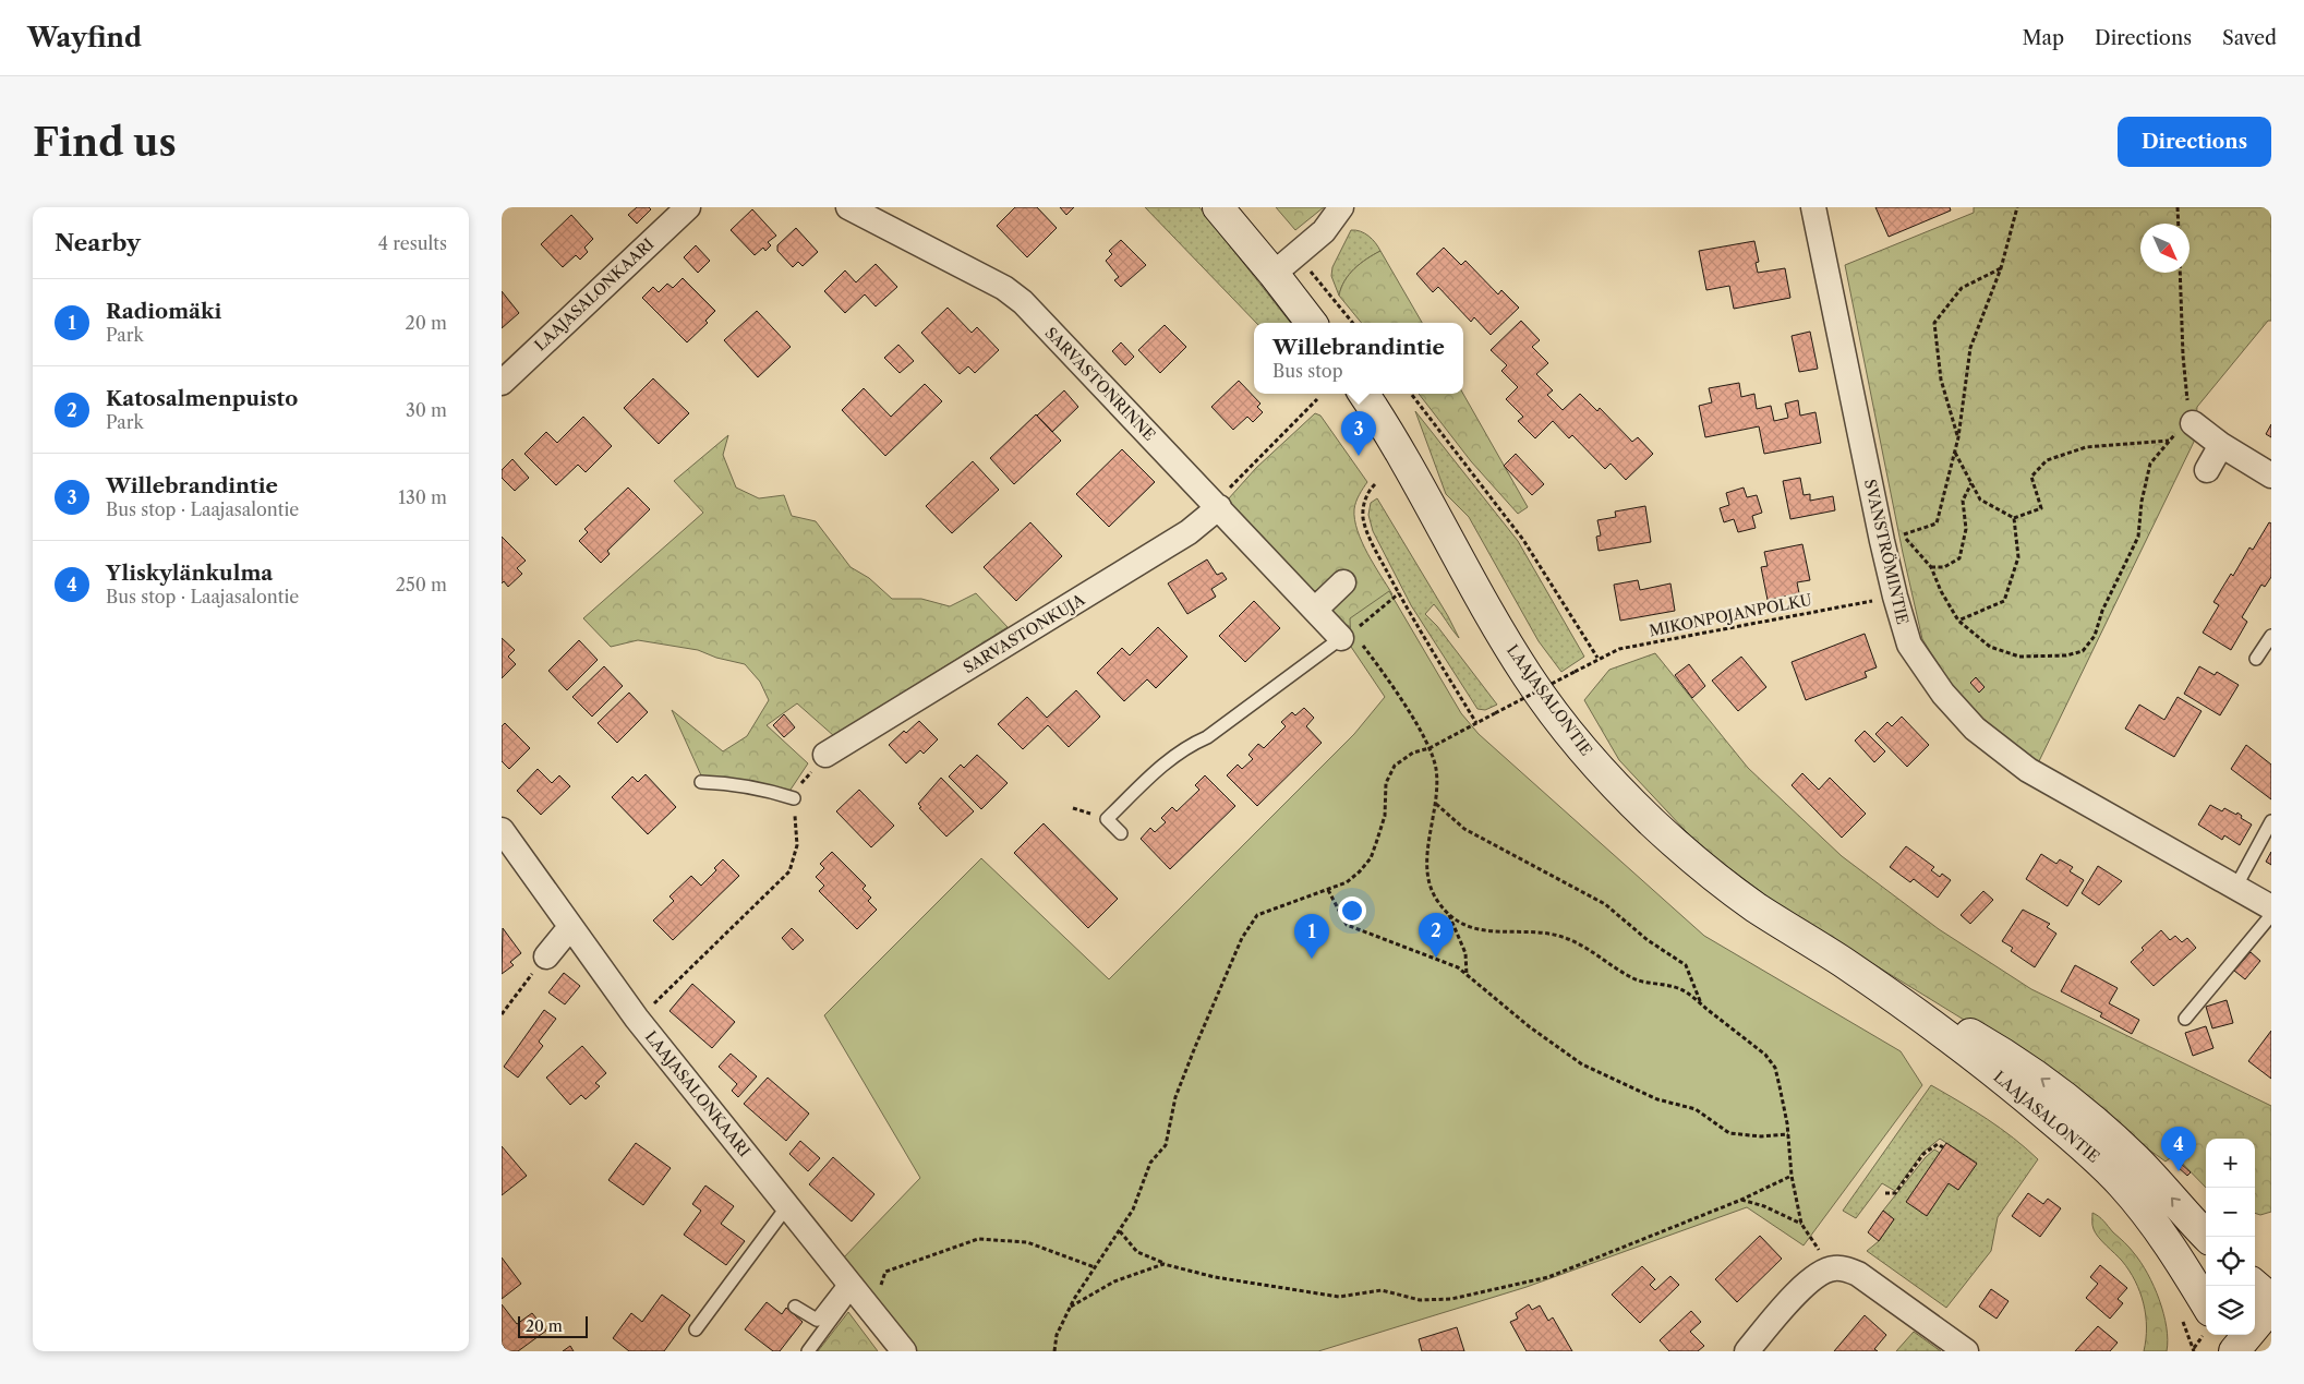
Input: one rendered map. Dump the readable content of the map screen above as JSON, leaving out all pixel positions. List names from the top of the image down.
{
  "streets": {
    "main road": ["LAAJASALONTIE"],
    "street": [
      "LAAJASALONKAARI",
      "SARVASTONRINNE",
      "SVANSTRÖMINTIE",
      "SARVASTONKUJA"
    ],
    "path": ["MIKONPOJANPOLKU"]
  },
  "crossings": [
    ["SARVASTONRINNE", "SARVASTONKUJA"],
    ["SVANSTRÖMINTIE", "MIKONPOJANPOLKU"]
  ],
  "scale_bar": "20 m",
  "north": "bottom right",
  "page": {
    "header": "Wayfind",
    "nav": ["Map", "Directions", "Saved"],
    "buttons": "Directions",
    "title": "Find us",
    "heading": ["Nearby", "4 results"],
    "list": [
      {
        "mark": "1",
        "name": "Radiomäki",
        "note": "Park",
        "value": "20 m"
      },
      {
        "mark": "2",
        "name": "Katosalmenpuisto",
        "note": "Park",
        "value": "30 m"
      },
      {
        "mark": "3",
        "name": "Willebrandintie",
        "note": "Bus stop · Laajasalontie",
        "value": "130 m"
      },
      {
        "mark": "4",
        "name": "Yliskylänkulma",
        "note": "Bus stop · Laajasalontie",
        "value": "250 m"
      }
    ],
    "popup": ["Willebrandintie", "Bus stop"],
    "pins": [
      "3",
      "2",
      "1",
      "4"
    ],
    "map_buttons": ["+", "−"],
    "scale": "20 m"
  }
}
